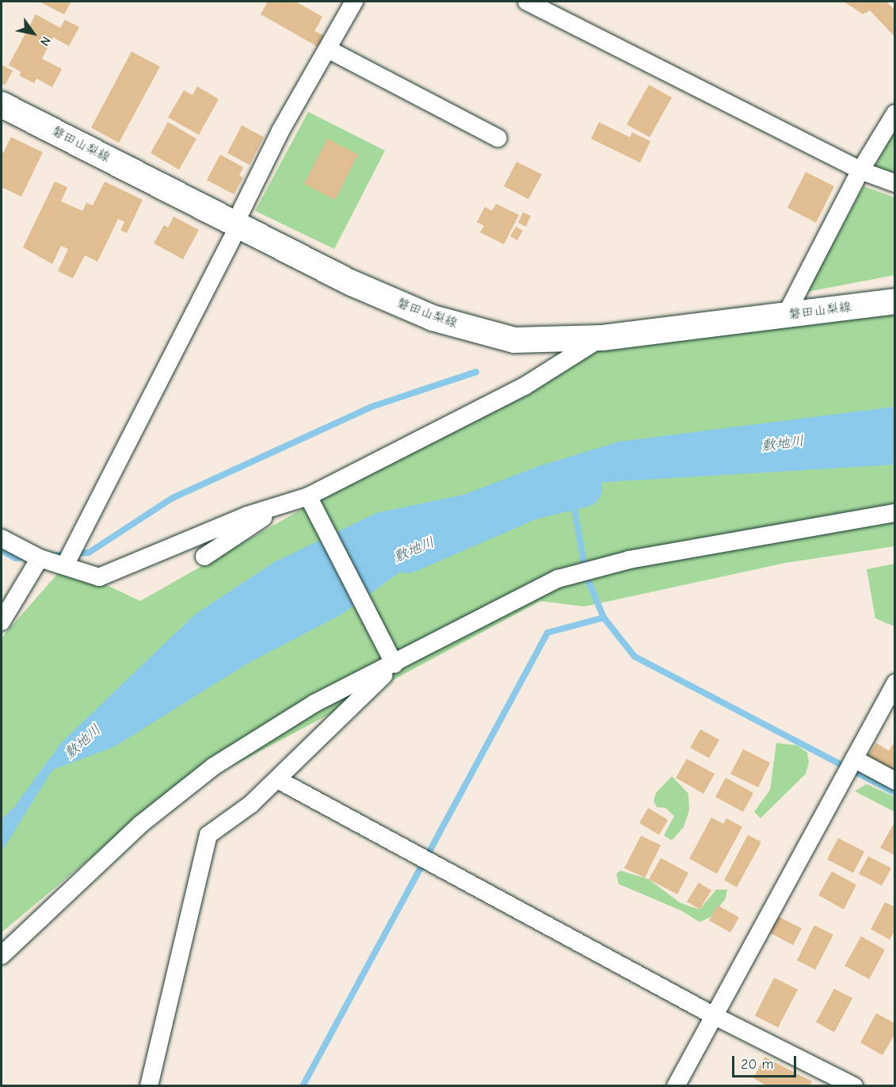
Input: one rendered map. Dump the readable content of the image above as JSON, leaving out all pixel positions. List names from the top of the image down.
{
  "streets": {
    "main road": ["磐田山梨線"]
  },
  "water": ["敷地川"],
  "scale_bar": "20 m",
  "north": "bottom right"
}
